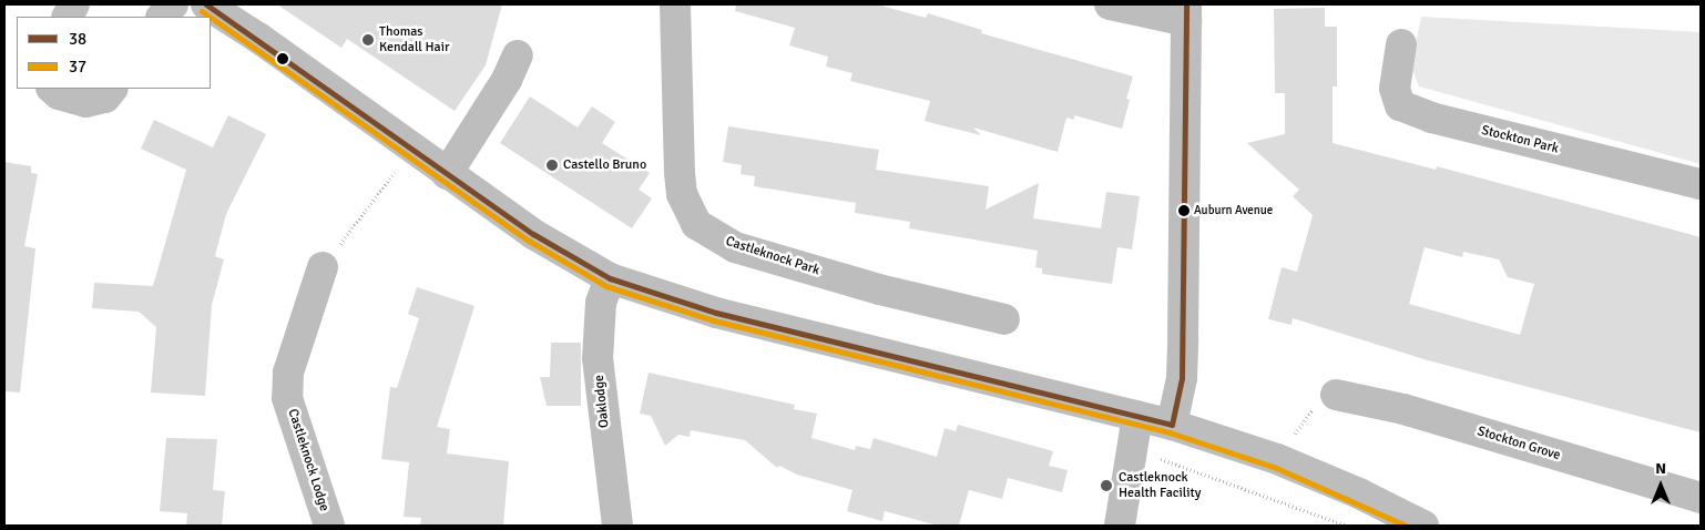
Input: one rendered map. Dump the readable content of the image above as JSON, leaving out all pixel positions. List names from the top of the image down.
{
  "streets": {
    "street": [
      "Stockton Park",
      "Castleknock Park",
      "Oaklodge",
      "Stockton Grove",
      "Castleknock Lodge"
    ]
  },
  "places": [
    "Thomas Kendall Hair",
    "Castello Bruno",
    "Auburn Avenue",
    "Castleknock Health Facility"
  ],
  "lines": ["transit line 38", "transit line 37"],
  "legend": ["38", "37"],
  "north": "top"
}
